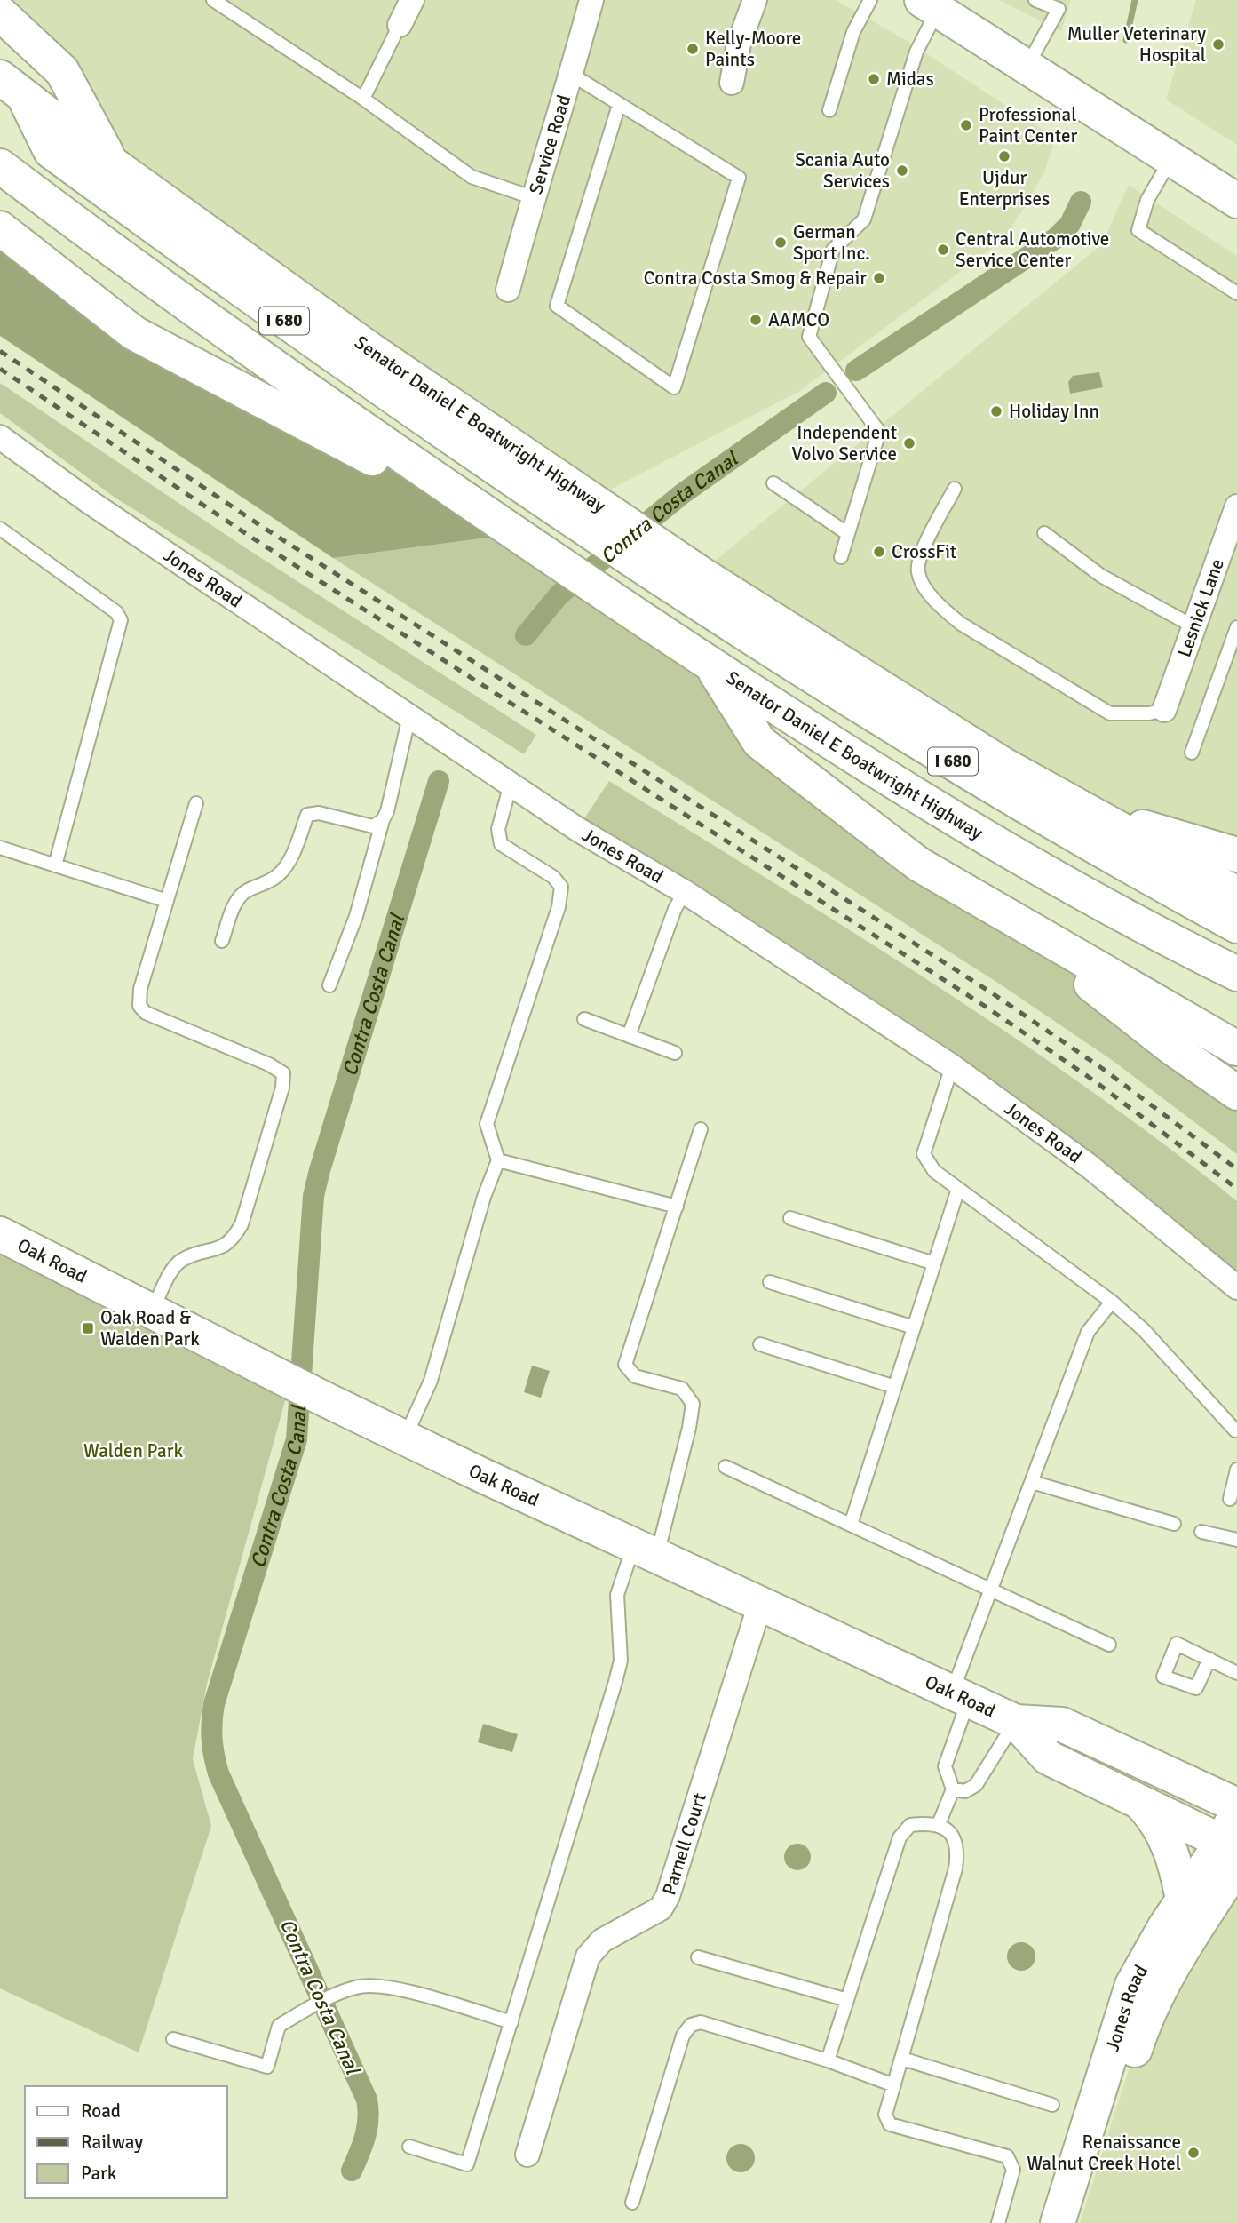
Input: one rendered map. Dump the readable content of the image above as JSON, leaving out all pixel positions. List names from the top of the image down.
{
  "streets": {
    "main road": [
      "I 680",
      "Senator Daniel E Boatwright Highway",
      "Jones Road",
      "Oak Road"
    ],
    "street": ["Service Road", "Lesnick Lane", "Parnell Court"]
  },
  "crossings": [
    ["I 680", "Senator Daniel E Boatwright Highway"],
    ["Jones Road", "Oak Road"],
    ["Oak Road", "Parnell Court"]
  ],
  "water": ["Contra Costa Canal"],
  "parks": ["Walden Park"],
  "places": {
    "other": [
      "Muller Veterinary Hospital",
      "Kelly-Moore Paints",
      "Midas",
      "Professional Paint Center",
      "Ujdur Enterprises",
      "Scania Auto Services",
      "German Sport Inc.",
      "Central Automotive Service Center",
      "Contra Costa Smog & Repair",
      "AAMCO",
      "Holiday Inn",
      "Independent Volvo Service",
      "CrossFit",
      "Renaissance Walnut Creek Hotel"
    ],
    "transit": ["Oak Road & Walden Park"]
  },
  "legend": ["Road", "Railway", "Park"]
}
